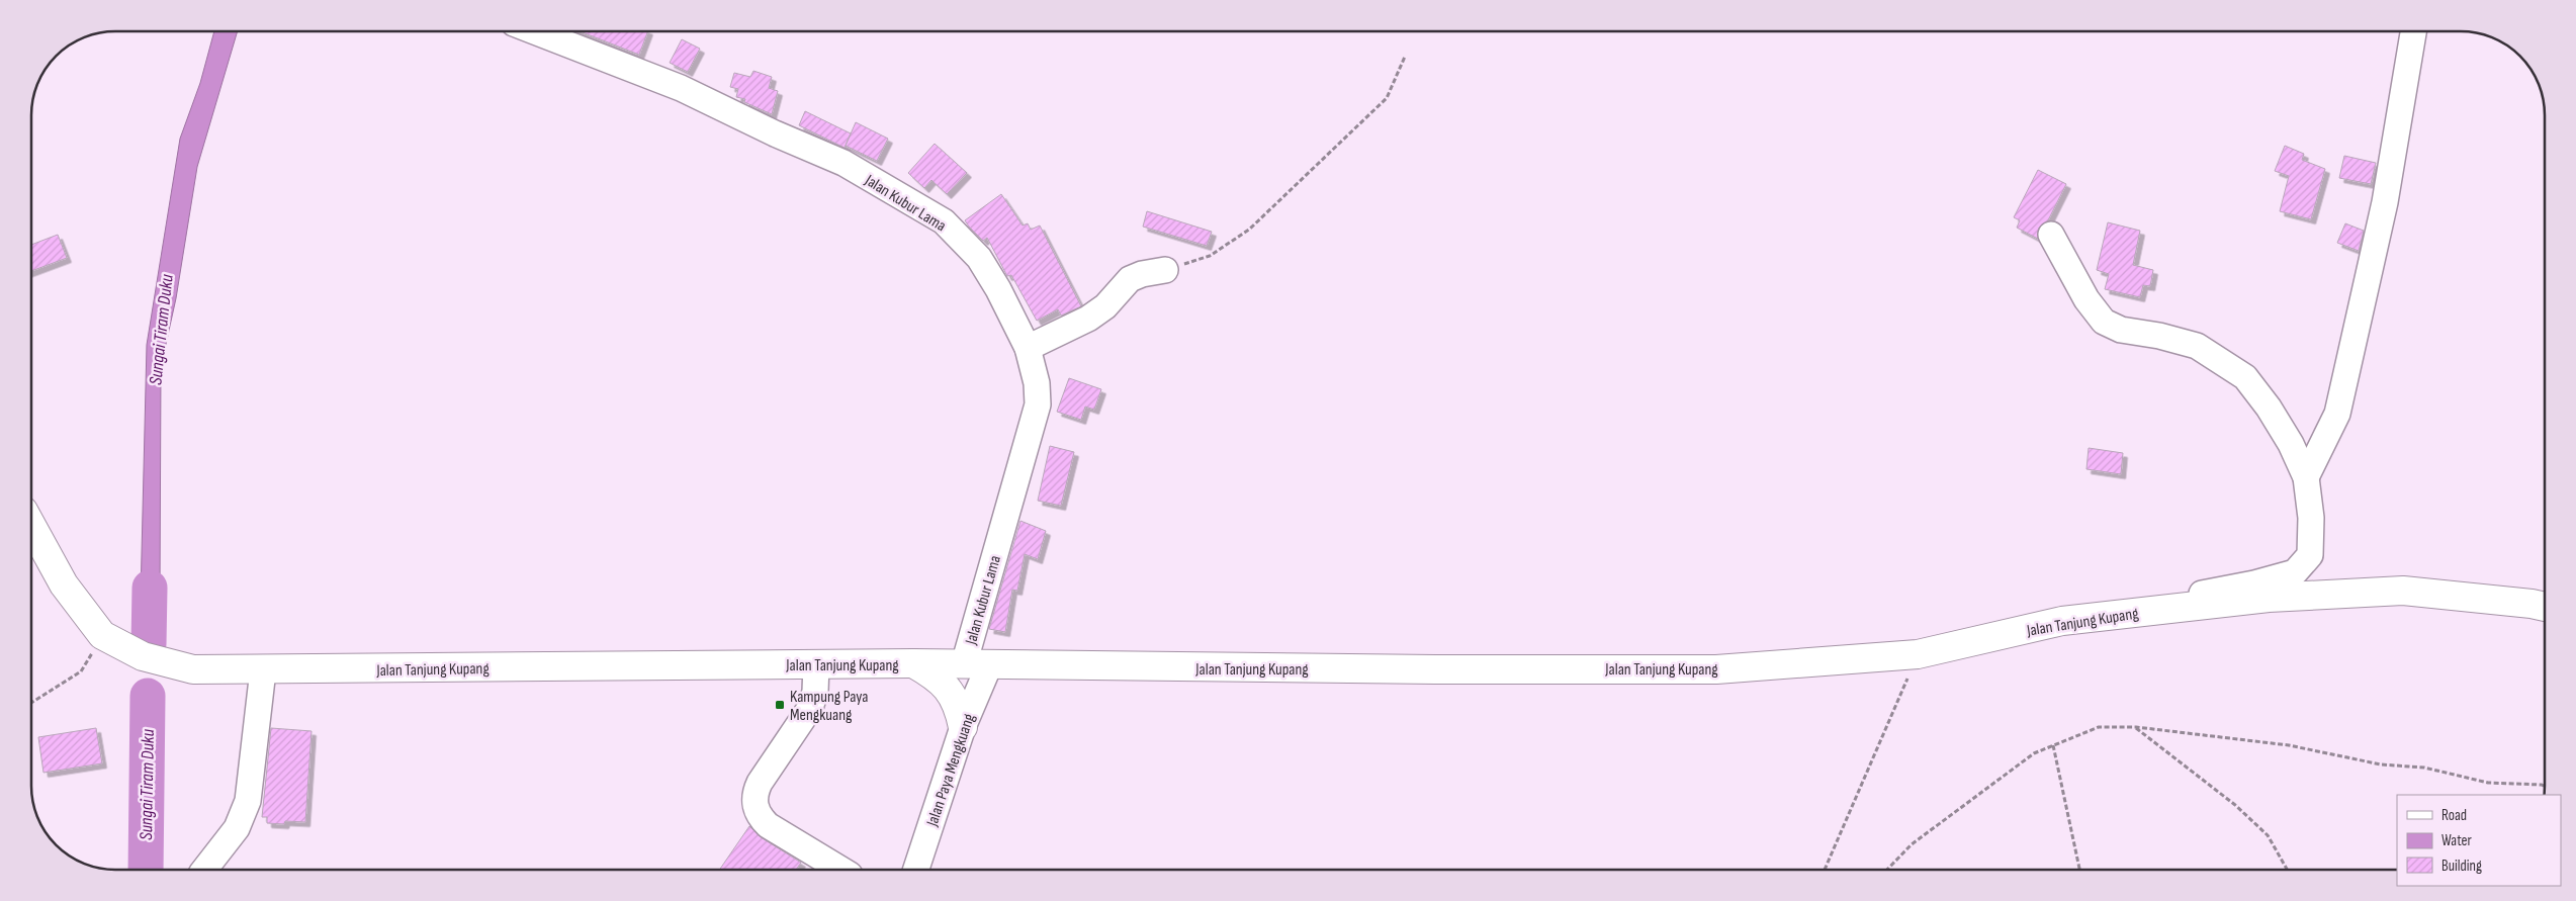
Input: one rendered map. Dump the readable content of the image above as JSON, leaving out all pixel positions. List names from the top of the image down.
{
  "streets": {
    "main road": ["Jalan Tanjung Kupang"],
    "street": ["Jalan Kubur Lama", "Jalan Paya Mengkuang"]
  },
  "crossings": [
    ["Jalan Kubur Lama", "Jalan Tanjung Kupang"],
    ["Jalan Kubur Lama", "Jalan Paya Mengkuang"],
    ["Jalan Tanjung Kupang", "Jalan Paya Mengkuang"]
  ],
  "water": ["Sungai Tiram Duku"],
  "places": {
    "transit": ["Kampung Paya Mengkuang"]
  },
  "legend": ["Road", "Water", "Building"]
}
